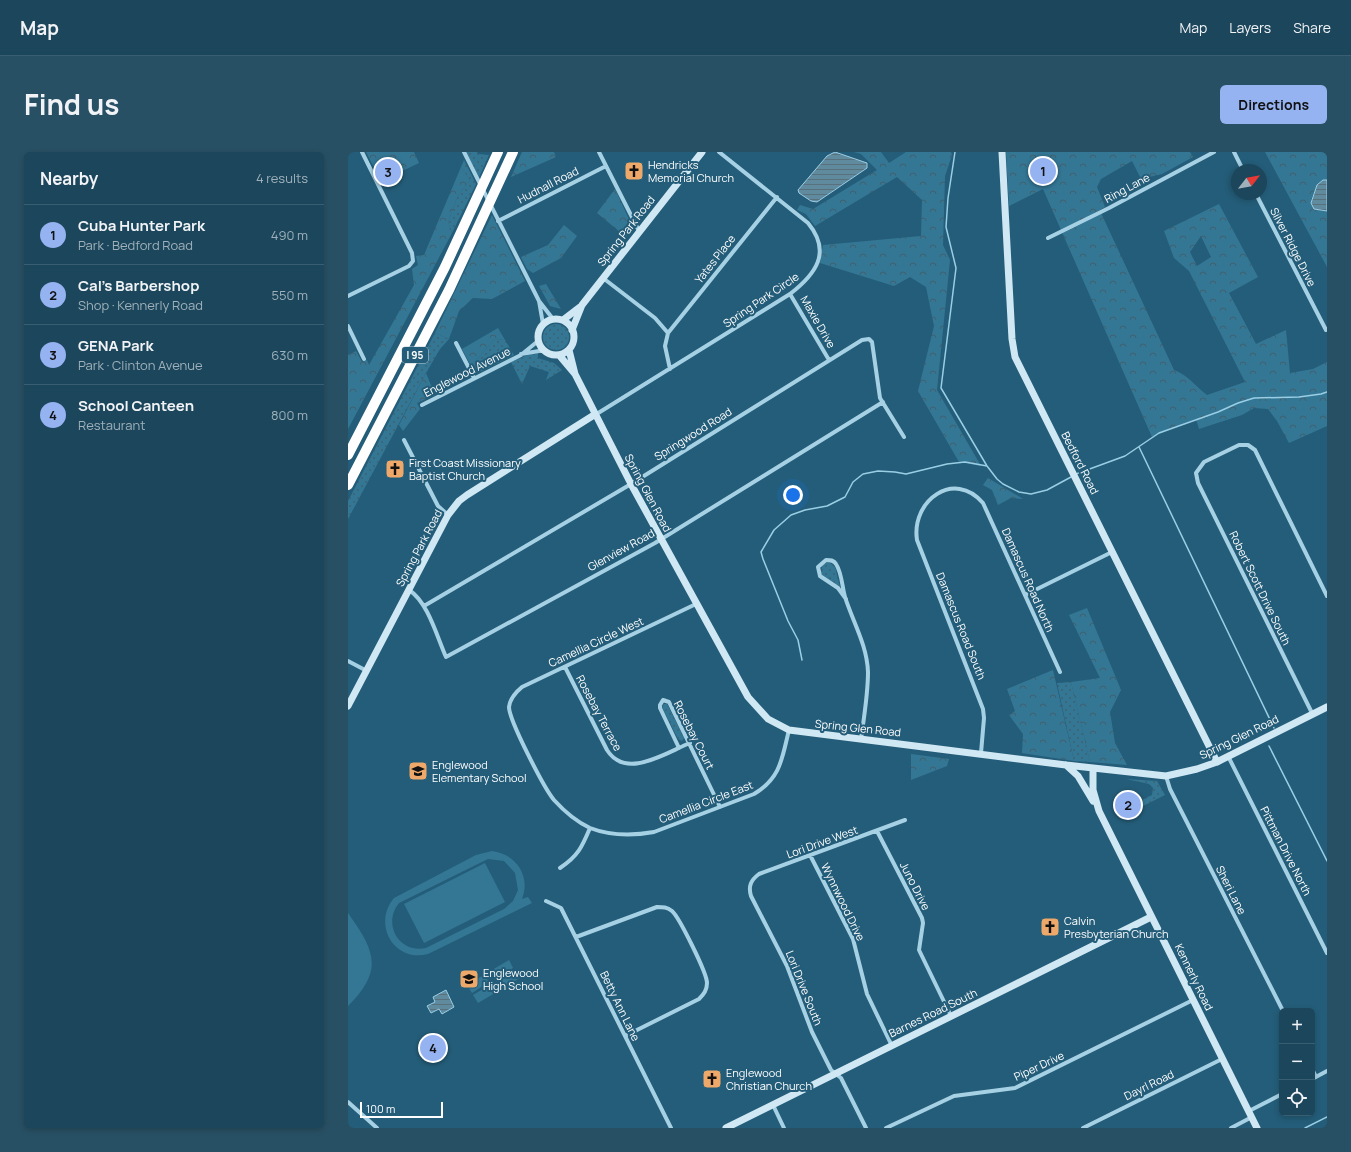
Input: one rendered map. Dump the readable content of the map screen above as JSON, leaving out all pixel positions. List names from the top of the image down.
{
  "streets": {
    "highway": ["I 95"],
    "street": [
      "Hudnall Road",
      "Ring Lane",
      "Spring Park Road",
      "Silver Ridge Drive",
      "Yates Place",
      "Spring Park Circle",
      "Maxie Drive",
      "Englewood Avenue",
      "Springwood Road",
      "Bedford Road",
      "Spring Glen Road",
      "Glenview Road",
      "Damascus Road North",
      "Robert Scott Drive South",
      "Damascus Road South",
      "Camellia Circle West",
      "Rosebay Terrace",
      "Rosebay Court",
      "Camellia Circle East",
      "Lori Drive West",
      "Pittman Drive North",
      "Juno Drive",
      "Sheri Lane",
      "Wynnwood Drive",
      "Kennerly Road",
      "Lori Drive South",
      "Betty Ann Lane",
      "Barnes Road South",
      "Piper Drive",
      "Dayrl Road"
    ]
  },
  "crossings": [
    ["Spring Park Road", "Spring Park Circle"],
    ["Spring Park Road", "Englewood Avenue"],
    ["Spring Park Road", "Spring Glen Road"],
    ["Yates Place", "Spring Park Circle"],
    ["Spring Park Circle", "Maxie Drive"],
    ["Spring Park Circle", "Spring Glen Road"],
    ["Maxie Drive", "Springwood Road"],
    ["Englewood Avenue", "Spring Glen Road"],
    ["Springwood Road", "Spring Glen Road"],
    ["Springwood Road", "Glenview Road"],
    ["Bedford Road", "Spring Glen Road"],
    ["Spring Glen Road", "Glenview Road"],
    ["Spring Glen Road", "Robert Scott Drive South"],
    ["Spring Glen Road", "Damascus Road South"],
    ["Spring Glen Road", "Camellia Circle West"],
    ["Spring Glen Road", "Camellia Circle East"],
    ["Spring Glen Road", "Pittman Drive North"],
    ["Spring Glen Road", "Sheri Lane"],
    ["Spring Glen Road", "Kennerly Road"],
    ["Damascus Road North", "Damascus Road South"],
    ["Camellia Circle West", "Rosebay Terrace"],
    ["Camellia Circle West", "Camellia Circle East"],
    ["Rosebay Terrace", "Rosebay Court"],
    ["Rosebay Court", "Camellia Circle East"],
    ["Lori Drive West", "Juno Drive"],
    ["Lori Drive West", "Wynnwood Drive"],
    ["Lori Drive West", "Lori Drive South"],
    ["Juno Drive", "Barnes Road South"],
    ["Wynnwood Drive", "Barnes Road South"],
    ["Kennerly Road", "Barnes Road South"],
    ["Kennerly Road", "Piper Drive"],
    ["Kennerly Road", "Dayrl Road"],
    ["Lori Drive South", "Barnes Road South"]
  ],
  "places": {
    "church": [
      "Hendricks Memorial Church",
      "First Coast Missionary Baptist Church",
      "Calvin Presbyterian Church",
      "Englewood Christian Church"
    ],
    "school or university": ["Englewood Elementary School", "Englewood High School"]
  },
  "scale_bar": "100 m",
  "north": "top right",
  "page": {
    "header": "Map",
    "nav": ["Map", "Layers", "Share"],
    "title": "Find us",
    "buttons": "Directions",
    "heading": ["Nearby", "4 results"],
    "pins": [
      "1",
      "3",
      "2",
      "4"
    ],
    "list": [
      {
        "mark": "1",
        "name": "Cuba Hunter Park",
        "note": "Park · Bedford Road",
        "value": "490 m"
      },
      {
        "mark": "2",
        "name": "Cal's Barbershop",
        "note": "Shop · Kennerly Road",
        "value": "550 m"
      },
      {
        "mark": "3",
        "name": "GENA Park",
        "note": "Park · Clinton Avenue",
        "value": "630 m"
      },
      {
        "mark": "4",
        "name": "School Canteen",
        "note": "Restaurant",
        "value": "800 m"
      }
    ],
    "map_buttons": ["+", "−"],
    "scale": "100 m"
  }
}
